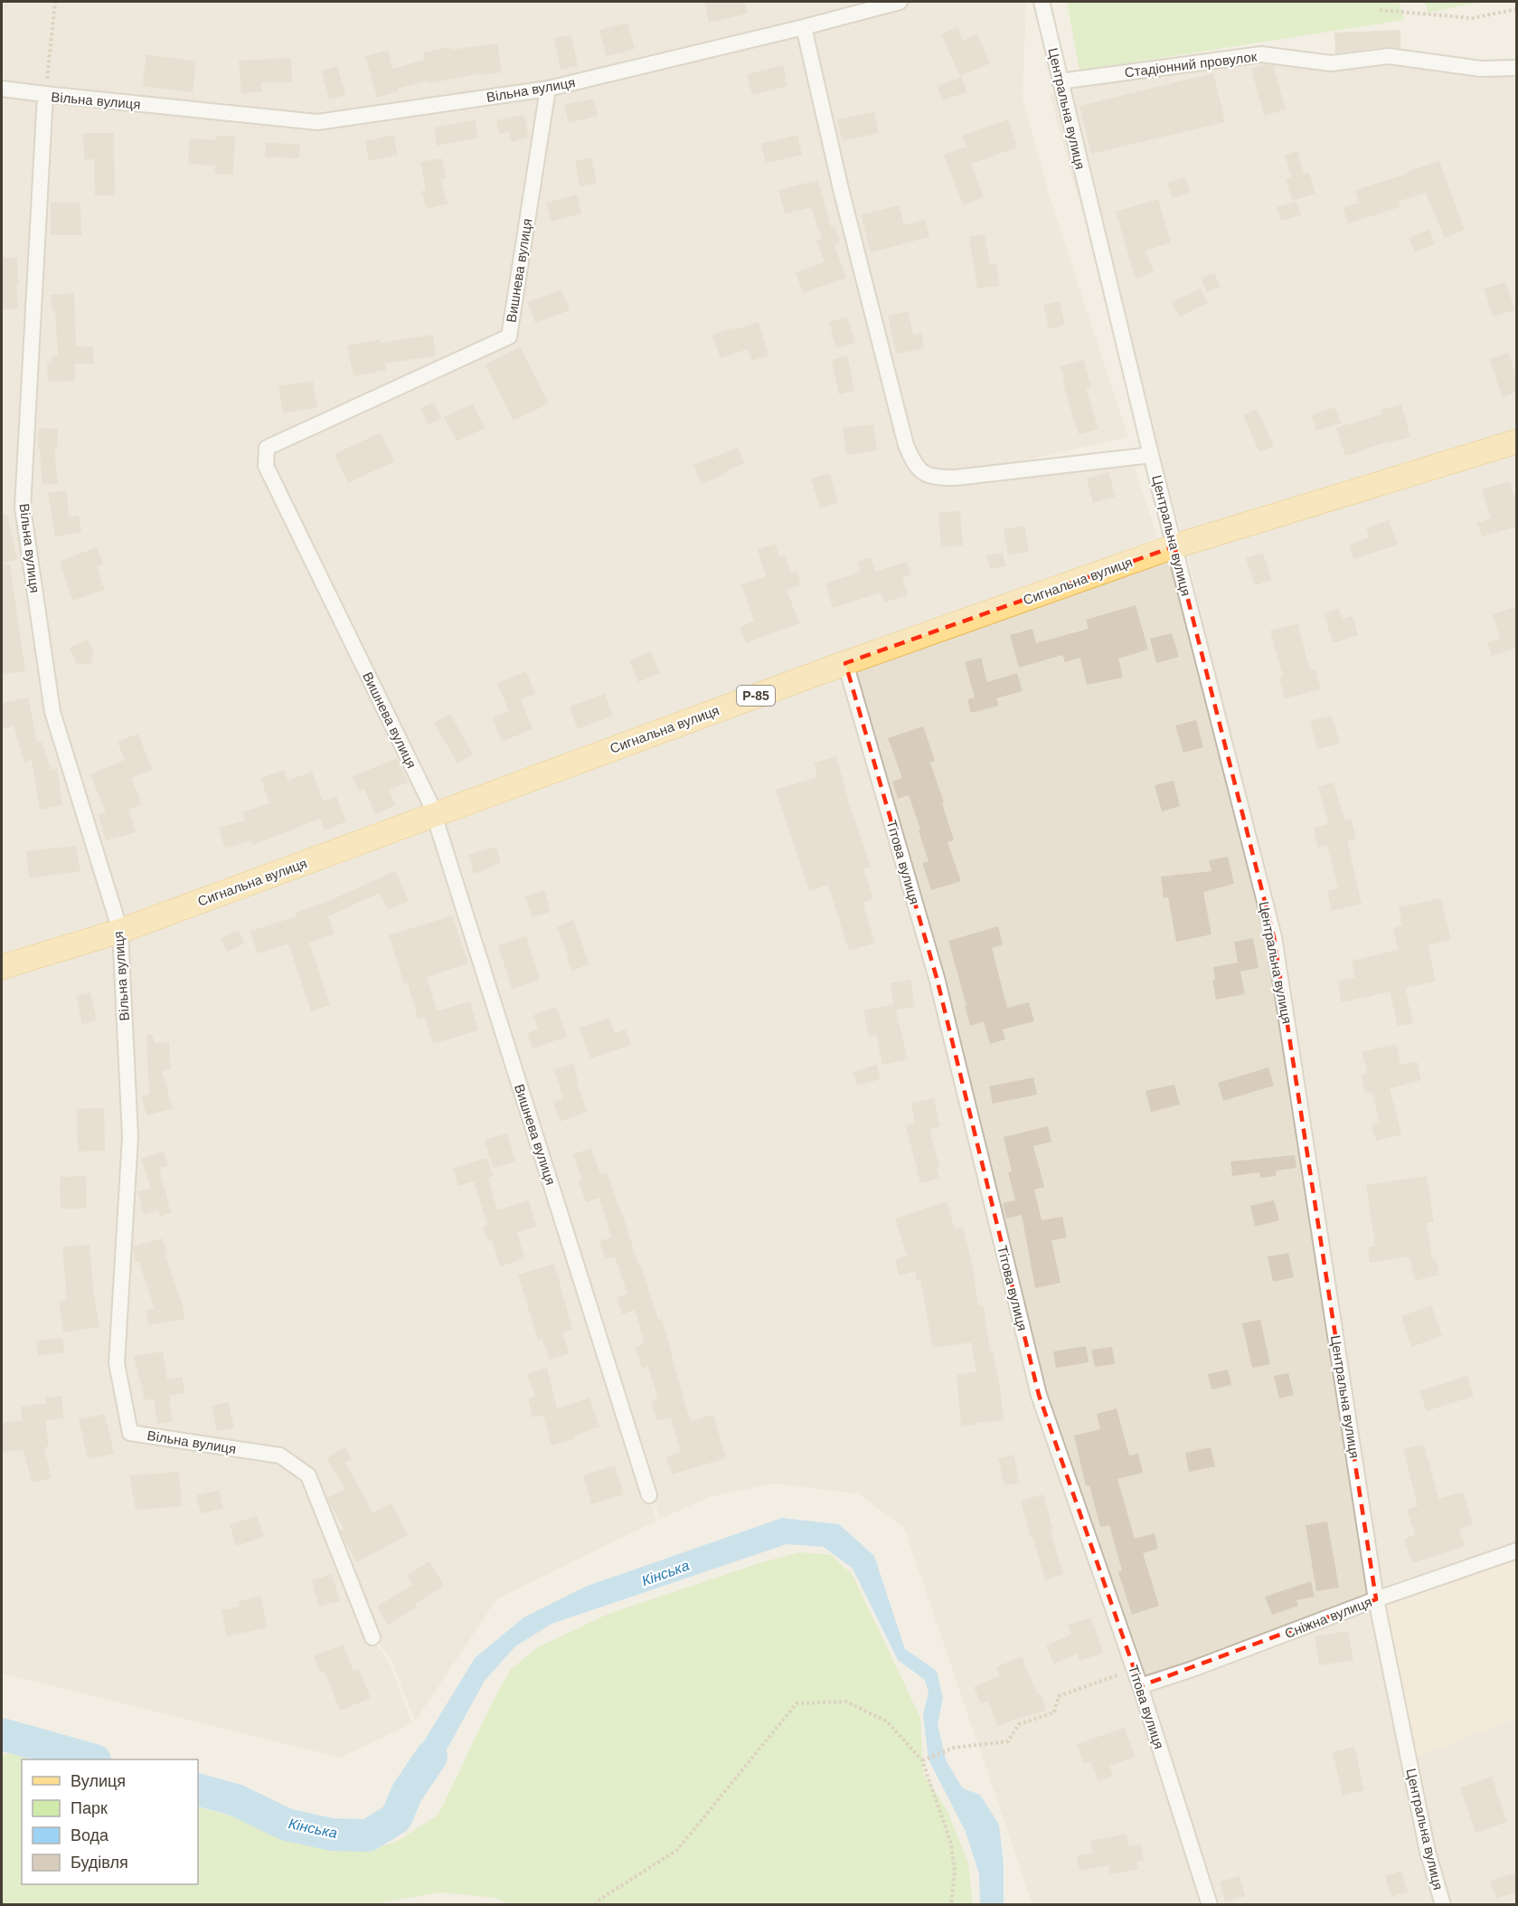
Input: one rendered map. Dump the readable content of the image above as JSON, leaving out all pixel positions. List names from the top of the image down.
{
  "streets": {
    "main road": ["Сигнальна вулиця", "Р-85"],
    "street": [
      "Стадіонний провулок",
      "Вільна вулиця",
      "Центральна вулиця",
      "Вишнева вулиця",
      "Тітова вулиця",
      "Сніжна вулиця"
    ]
  },
  "crossings": [
    ["Стадіонний провулок", "Центральна вулиця"],
    ["Вільна вулиця", "Вишнева вулиця"],
    ["Вільна вулиця", "Сигнальна вулиця"],
    ["Центральна вулиця", "Сигнальна вулиця"],
    ["Центральна вулиця", "Сніжна вулиця"],
    ["Вишнева вулиця", "Сигнальна вулиця"],
    ["Сигнальна вулиця", "Тітова вулиця"],
    ["Тітова вулиця", "Сніжна вулиця"]
  ],
  "water": ["Кінська"],
  "legend": [
    "Вулиця",
    "Парк",
    "Вода",
    "Будівля"
  ]
}
